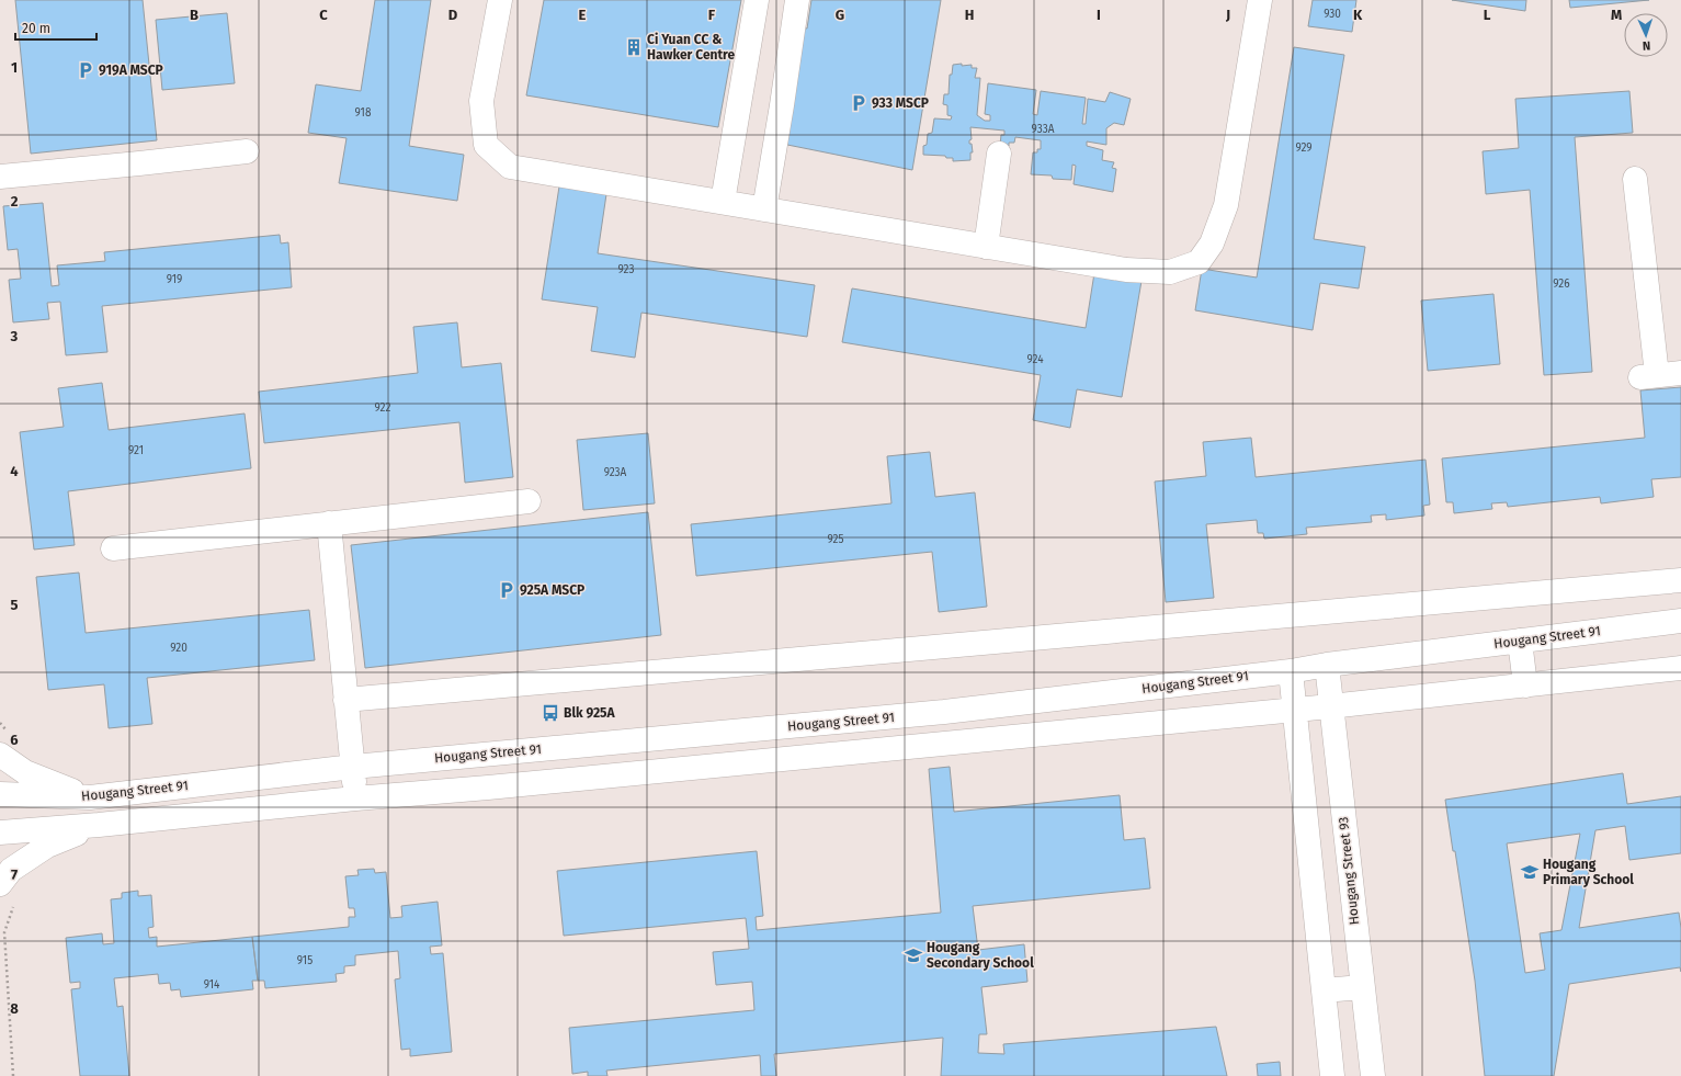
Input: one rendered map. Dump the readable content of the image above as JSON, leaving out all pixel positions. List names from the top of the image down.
{
  "streets": {
    "street": ["Hougang Street 91", "Hougang Street 93"]
  },
  "crossings": [
    ["Hougang Street 91", "Hougang Street 93"]
  ],
  "places": {
    "building": ["Ci Yuan CC & Hawker Centre"],
    "parking": ["919A MSCP", "933 MSCP", "925A MSCP"],
    "bus stop": ["Blk 925A"],
    "school or university": ["Hougang Primary School", "Hougang Secondary School"]
  },
  "house_numbers": [
    "930",
    "918",
    "933A",
    "929",
    "923",
    "919",
    "926",
    "924",
    "922",
    "921",
    "923A",
    "925",
    "920",
    "915",
    "914"
  ],
  "scale_bar": "20 m",
  "north": "bottom",
  "grid": {
    "columns": [
      "B",
      "C",
      "D",
      "E",
      "F",
      "G",
      "H",
      "I",
      "J",
      "K",
      "L",
      "M"
    ],
    "rows": [
      "1",
      "2",
      "3",
      "4",
      "5",
      "6",
      "7",
      "8"
    ]
  }
}
